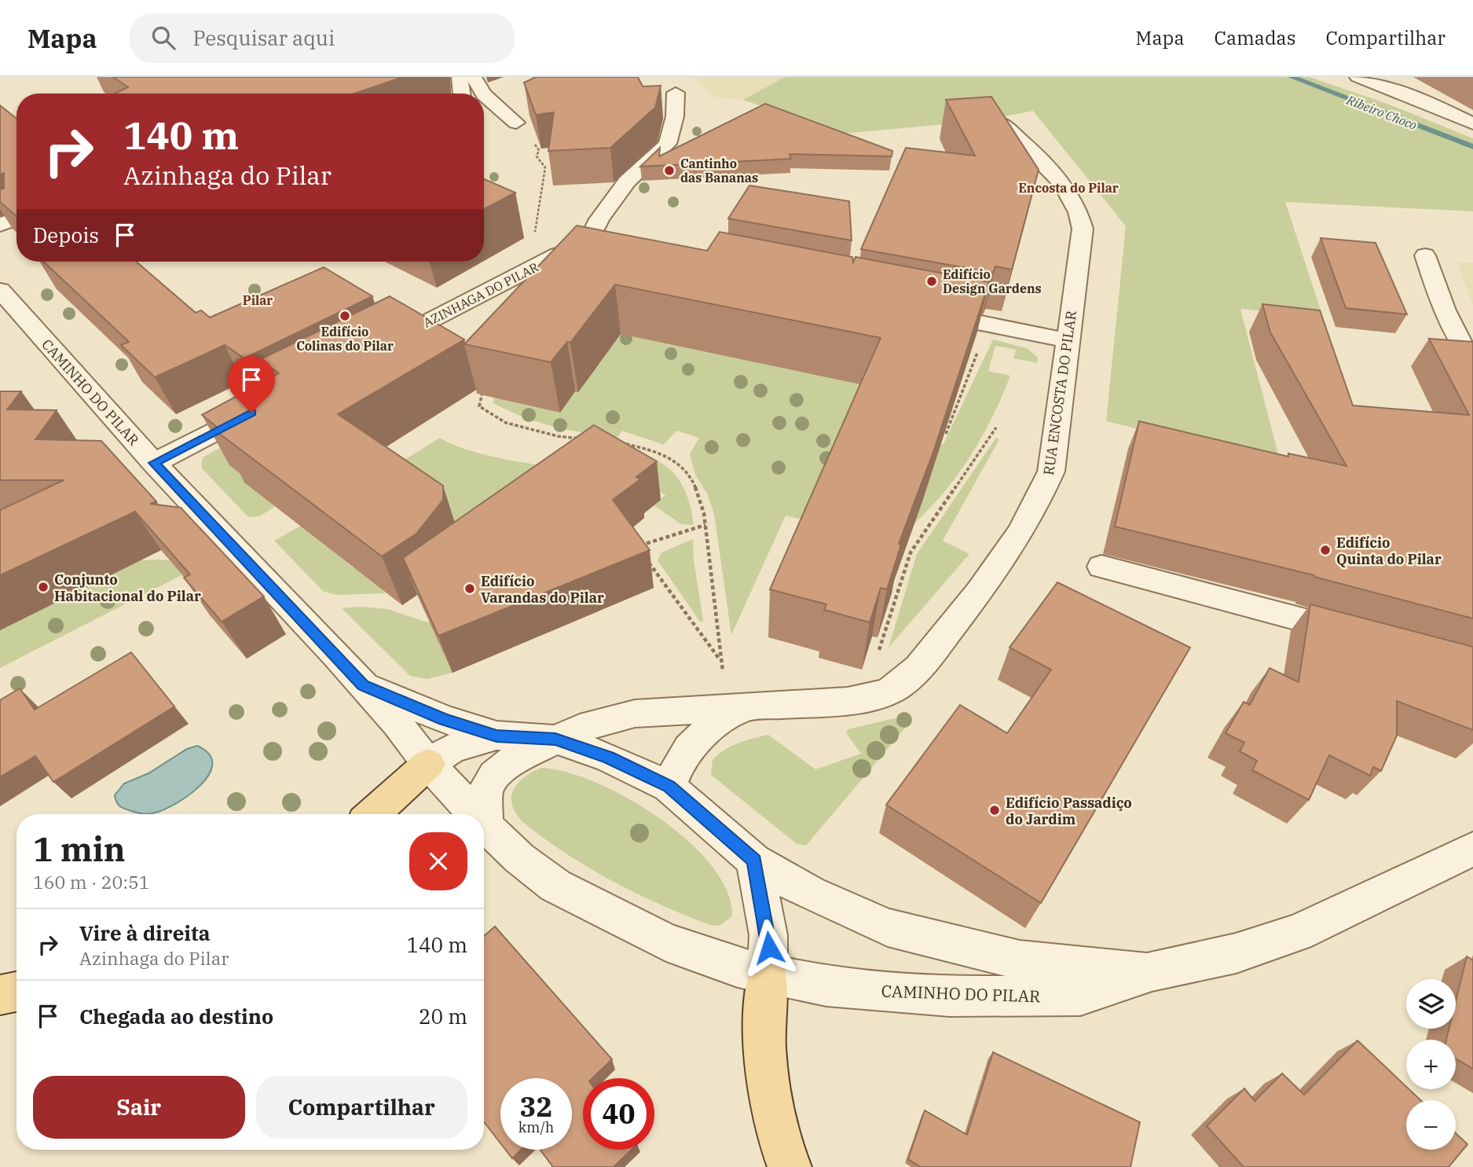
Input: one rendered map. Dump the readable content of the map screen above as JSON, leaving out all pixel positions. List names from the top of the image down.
{
  "streets": {
    "street": ["AZINHAGA DO PILAR", "CAMINHO DO PILAR", "RUA ENCOSTA DO PILAR"]
  },
  "crossings": [
    ["CAMINHO DO PILAR", "RUA ENCOSTA DO PILAR"]
  ],
  "districts": ["Encosta do Pilar", "Pilar"],
  "water": ["Ribeiro Choco"],
  "places": [
    "Cantinho das Bananas",
    "Edifício Design Gardens",
    "Edifício Colinas do Pilar",
    "Edifício Quinta do Pilar",
    "Conjunto Habitacional do Pilar",
    "Edifício Varandas do Pilar",
    "Edifício Passadiço do Jardim"
  ],
  "page": {
    "header": "Mapa",
    "search": "Pesquisar aqui",
    "nav": ["Mapa", "Camadas", "Compartilhar"],
    "turn": ["140 m", "Azinhaga do Pilar"],
    "then": "Depois",
    "heading": ["1 min", "160 m · 20:51"],
    "list": [
      {
        "name": "Vire à direita",
        "note": "Azinhaga do Pilar",
        "value": "140 m"
      },
      {
        "name": "Chegada ao destino",
        "value": "20 m"
      }
    ],
    "map_buttons": ["+", "−"],
    "buttons": ["Sair", "Compartilhar"],
    "speed": "32 km/h",
    "limit": "40"
  }
}
